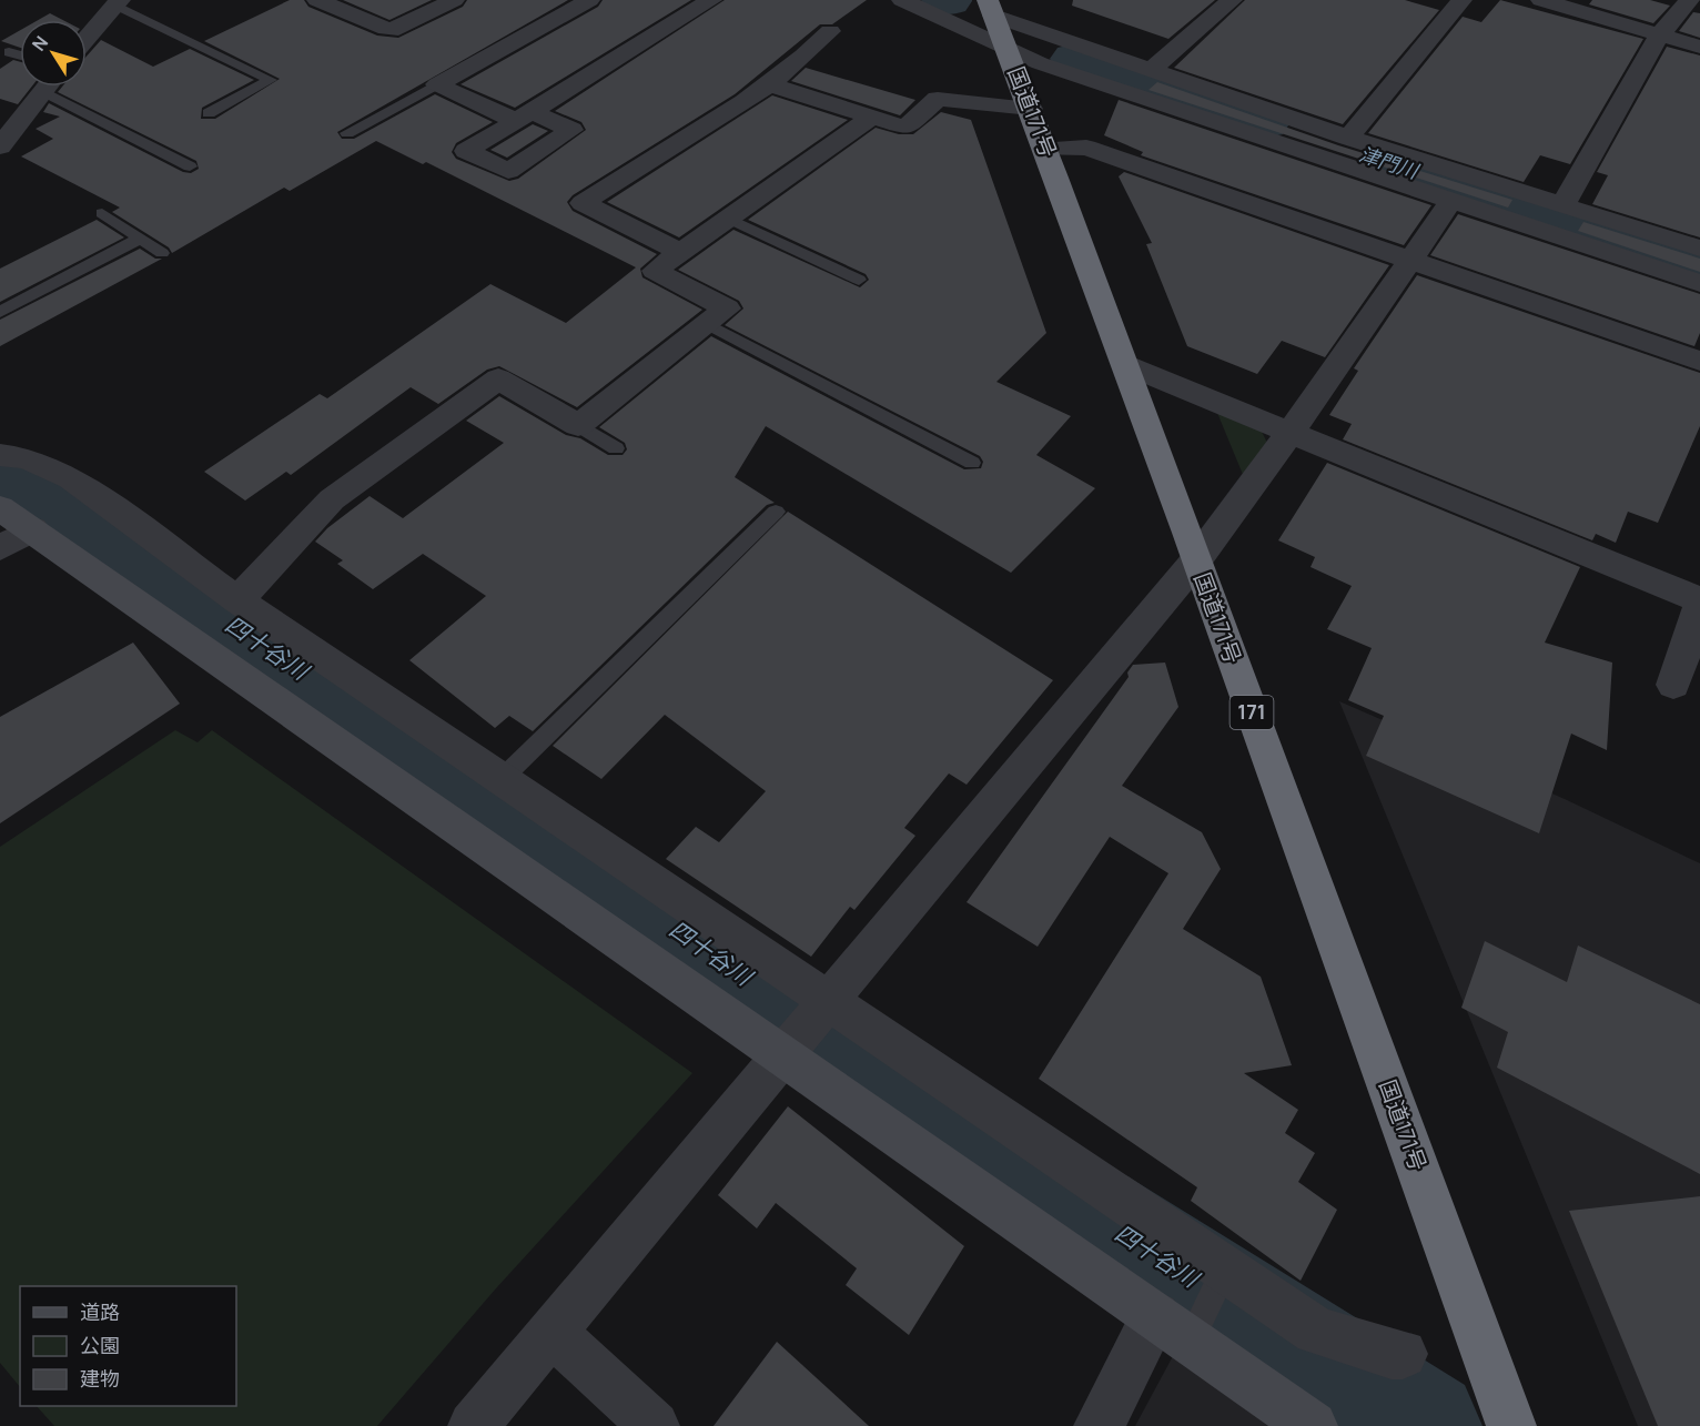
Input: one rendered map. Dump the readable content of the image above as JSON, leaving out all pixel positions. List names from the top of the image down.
{
  "streets": {
    "highway": ["国道171号", "171"]
  },
  "water": ["津門川", "四十谷川"],
  "legend": ["道路", "公園", "建物"],
  "north": "top left"
}
